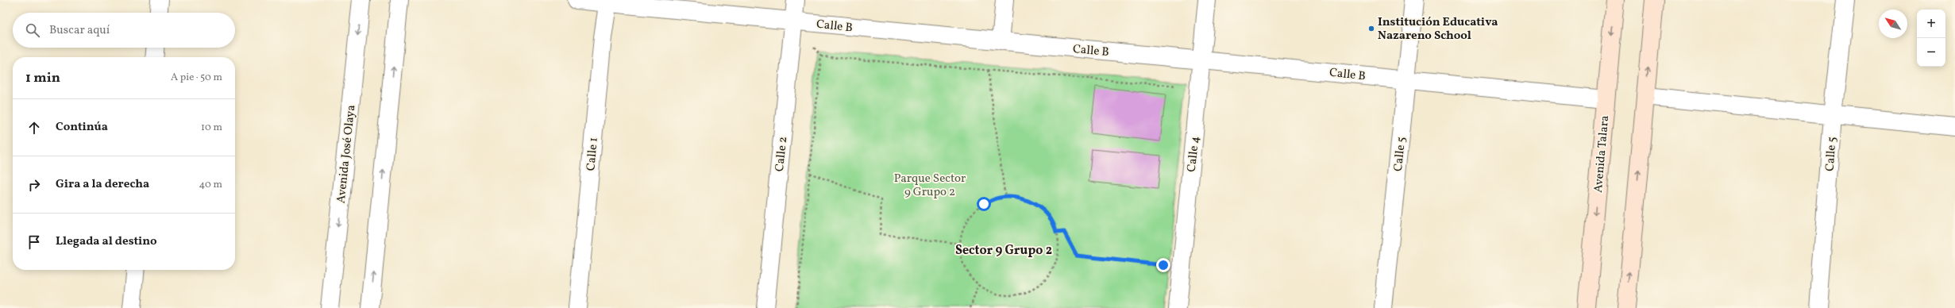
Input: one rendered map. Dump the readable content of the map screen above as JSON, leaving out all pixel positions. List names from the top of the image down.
{
  "streets": {
    "street": [
      "Calle B",
      "Avenida José Olaya",
      "Calle 1",
      "Calle 2",
      "Calle 4",
      "Calle 5",
      "Avenida Talara"
    ]
  },
  "crossings": [
    ["Calle B", "Calle 1"],
    ["Calle B", "Calle 2"],
    ["Calle B", "Calle 4"],
    ["Calle B", "Calle 5"],
    ["Calle B", "Avenida Talara"]
  ],
  "districts": ["Sector 9 Grupo 2"],
  "parks": ["Parque Sector 9 Grupo 2"],
  "places": ["Institución Educativa Nazareno School"],
  "north": "top left",
  "page": {
    "map_buttons": ["+", "−"],
    "search": "Buscar aquí",
    "heading": ["1 min", "A pie · 50 m"],
    "list": [
      ["Continúa", "10 m"],
      ["Gira a la derecha", "40 m"],
      "Llegada al destino"
    ]
  }
}
